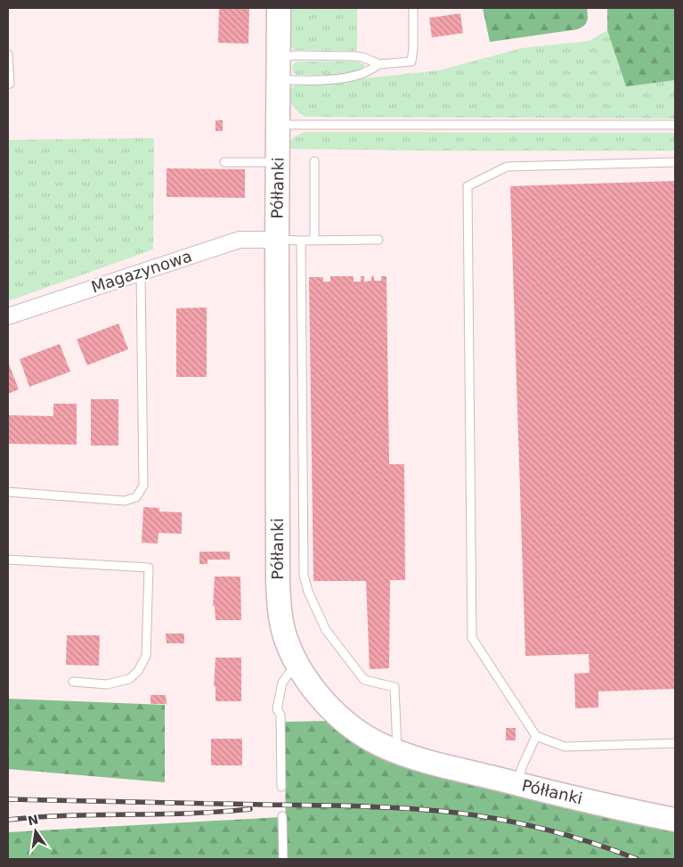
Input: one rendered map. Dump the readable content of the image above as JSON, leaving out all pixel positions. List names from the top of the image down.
{
  "streets": {
    "street": ["Półłanki", "Magazynowa"]
  },
  "crossings": [
    ["Półłanki", "Magazynowa"]
  ],
  "north": "top"
}
